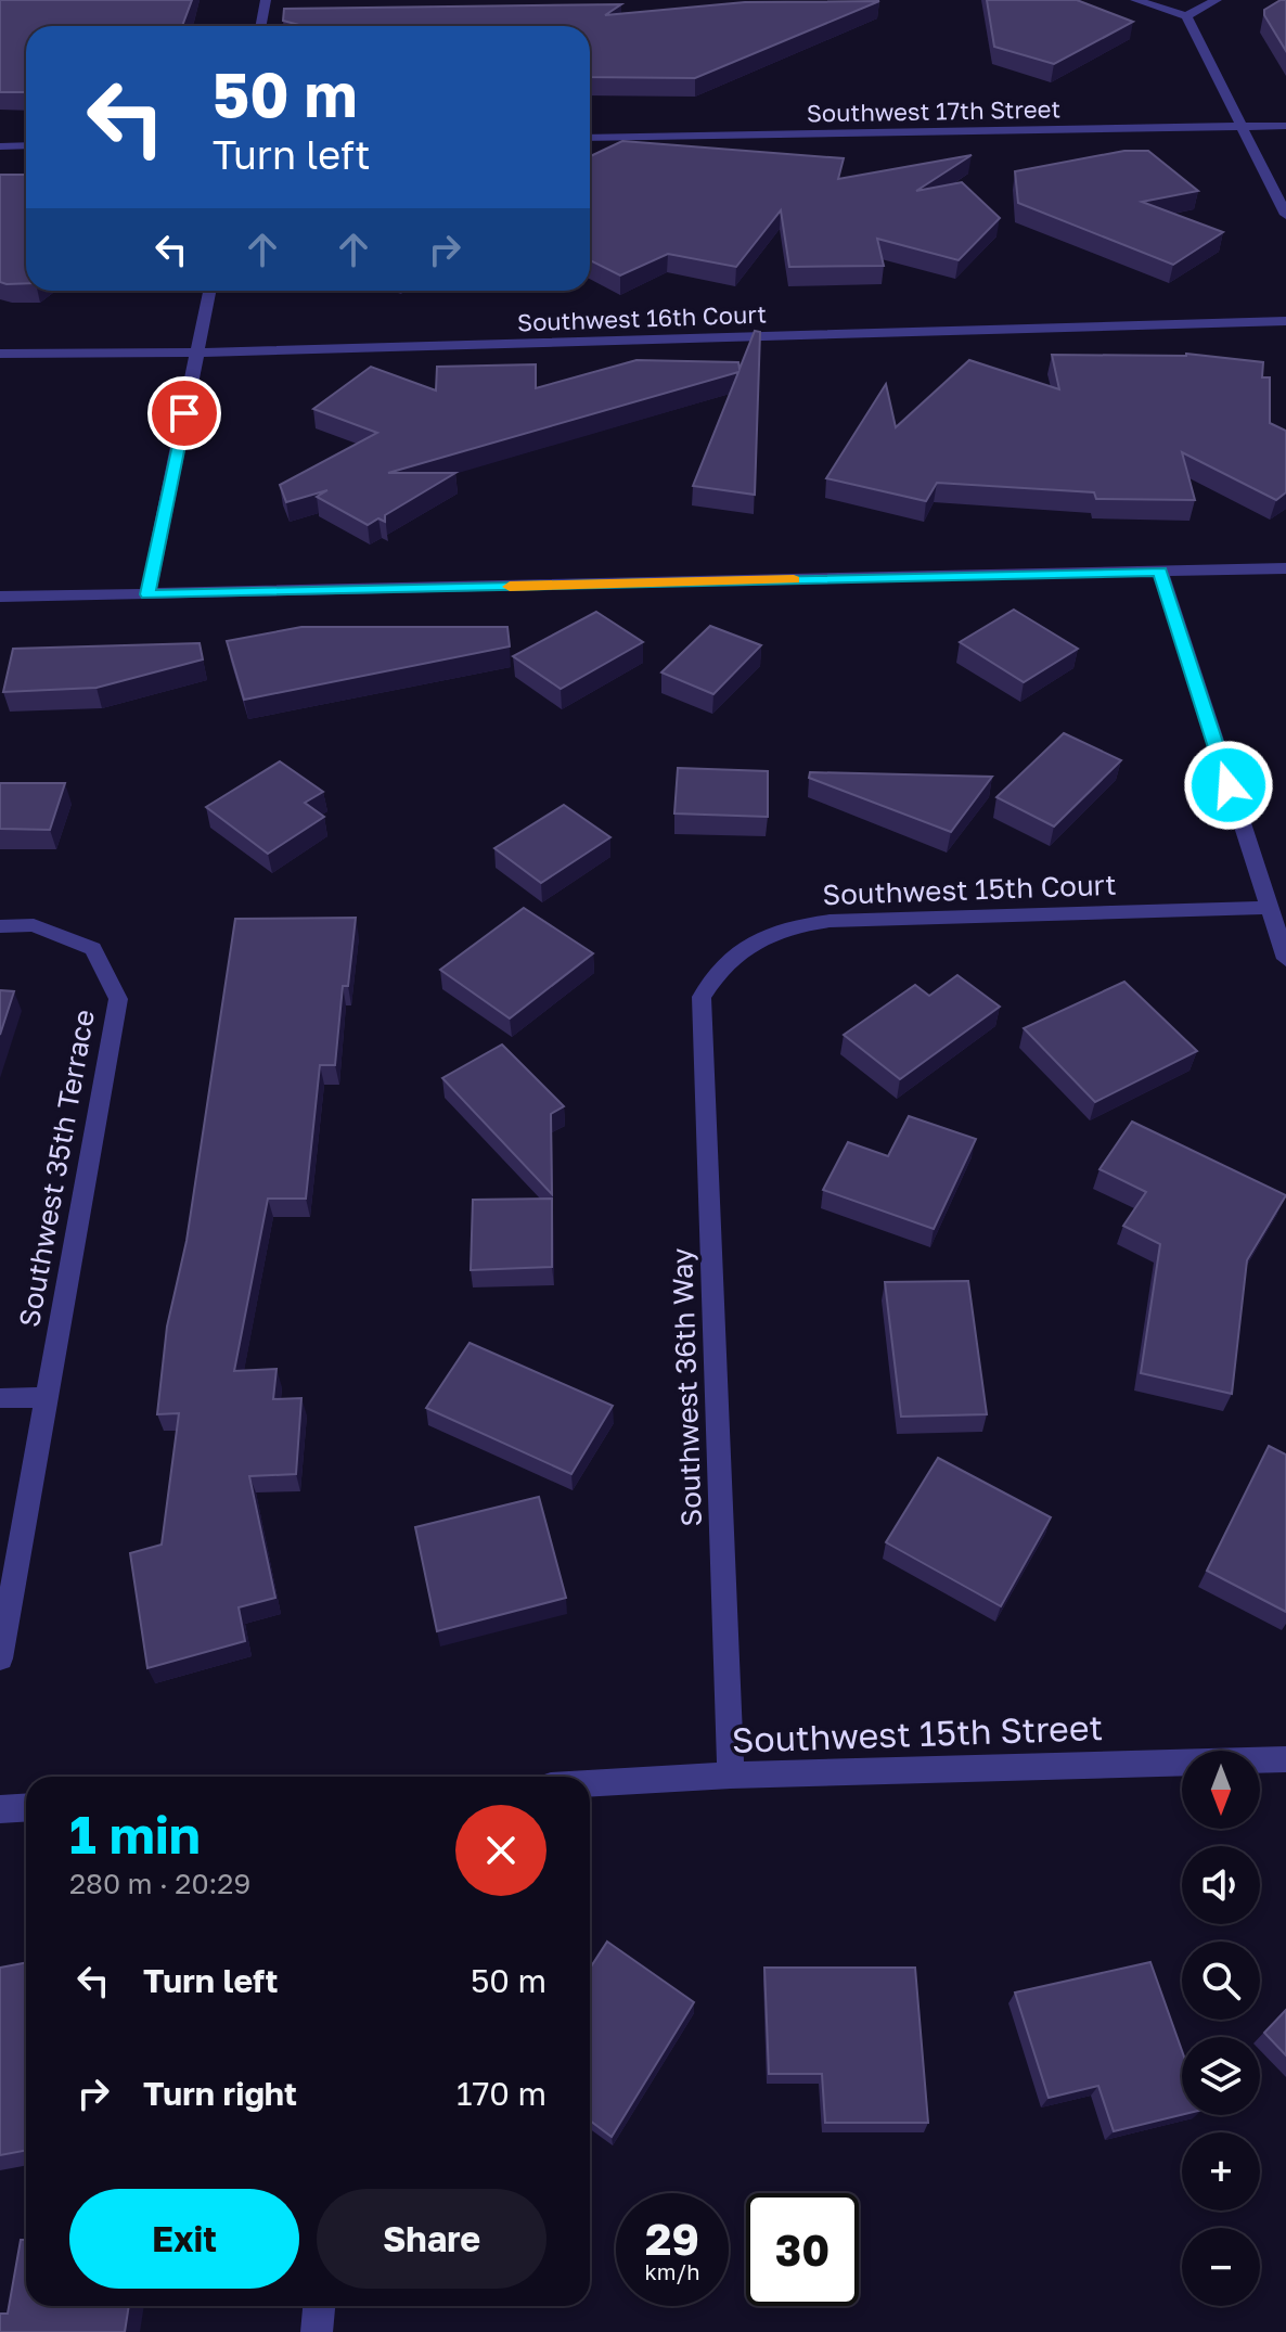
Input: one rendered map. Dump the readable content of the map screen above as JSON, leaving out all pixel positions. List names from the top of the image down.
{
  "streets": {
    "street": [
      "Southwest 17th Street",
      "Southwest 16th Court",
      "Southwest 15th Court",
      "Southwest 35th Terrace",
      "Southwest 36th Way",
      "Southwest 15th Street"
    ]
  },
  "crossings": [
    ["Southwest 15th Court", "Southwest 36th Way"],
    ["Southwest 36th Way", "Southwest 15th Street"]
  ],
  "north": "bottom",
  "page": {
    "turn": ["50 m", "Turn left"],
    "map_buttons": ["+", "−"],
    "heading": ["1 min", "280 m · 20:29"],
    "list": [
      {
        "name": "Turn left",
        "value": "50 m"
      },
      {
        "name": "Turn right",
        "value": "170 m"
      }
    ],
    "buttons": ["Exit", "Share"],
    "speed": "29 km/h",
    "limit": "30"
  }
}
